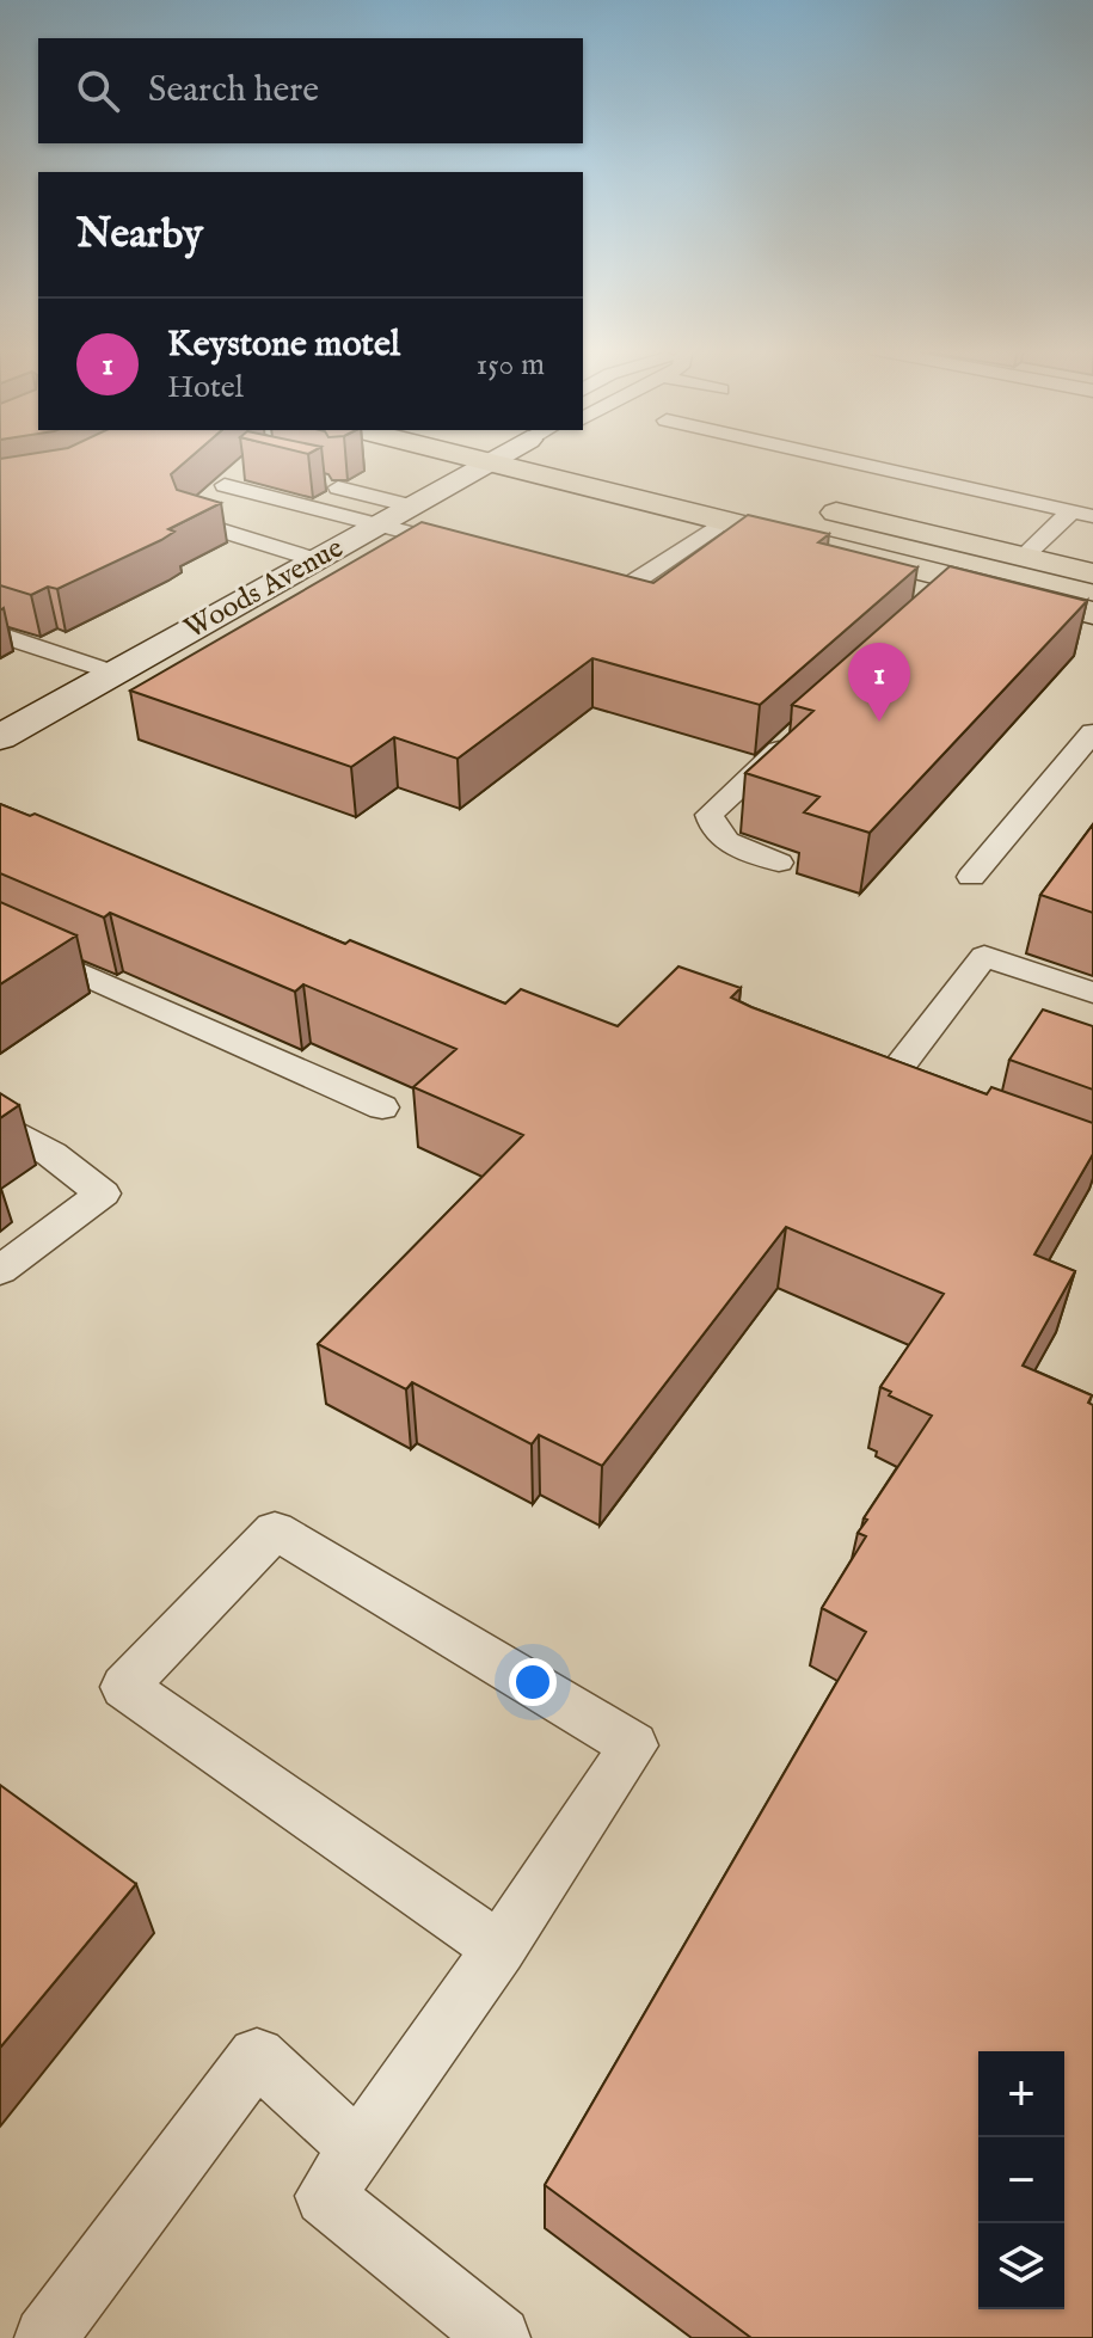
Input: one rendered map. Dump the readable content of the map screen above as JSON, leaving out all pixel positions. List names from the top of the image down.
{
  "streets": {
    "street": ["Woods Avenue"]
  },
  "page": {
    "search": "Search here",
    "heading": "Nearby",
    "list": [
      {
        "mark": "1",
        "name": "Keystone motel",
        "note": "Hotel",
        "value": "150 m"
      }
    ],
    "pins": "1",
    "map_buttons": ["+", "−"]
  }
}
